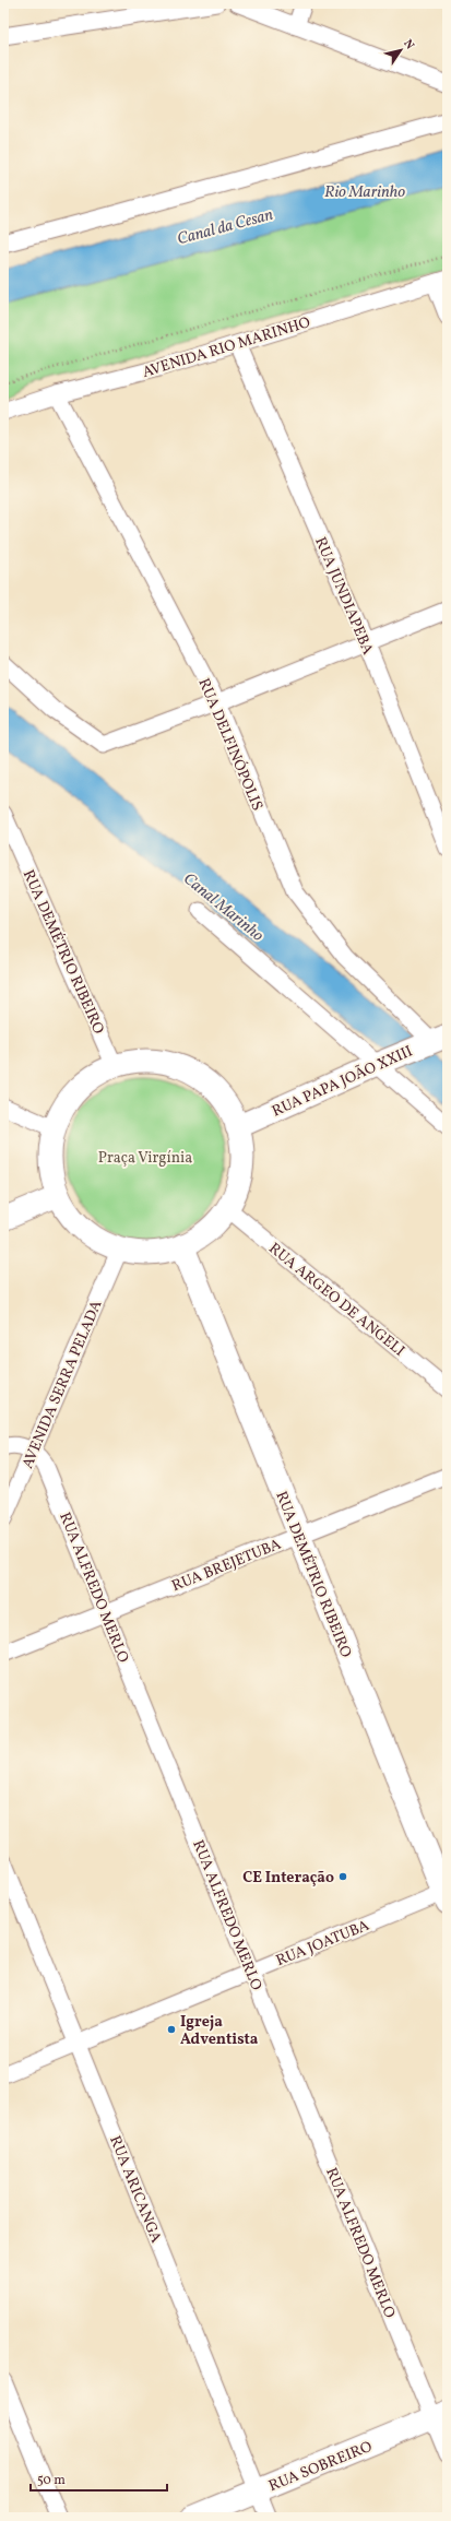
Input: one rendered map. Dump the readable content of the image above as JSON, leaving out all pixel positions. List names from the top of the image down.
{
  "streets": {
    "street": [
      "AVENIDA RIO MARINHO",
      "RUA JUNDIAPEBA",
      "RUA DELFINÓPOLIS",
      "RUA DEMÉTRIO RIBEIRO",
      "RUA PAPA JOÃO XXIII",
      "RUA ARGEO DE ANGELI",
      "AVENIDA SERRA PELADA",
      "RUA BREJETUBA",
      "RUA ALFREDO MERLO",
      "RUA JOATUBA",
      "RUA ARICANGA",
      "RUA SOBREIRO"
    ]
  },
  "crossings": [
    ["AVENIDA RIO MARINHO", "RUA JUNDIAPEBA"],
    ["AVENIDA RIO MARINHO", "RUA DELFINÓPOLIS"],
    ["RUA DELFINÓPOLIS", "RUA PAPA JOÃO XXIII"],
    ["RUA DEMÉTRIO RIBEIRO", "RUA BREJETUBA"],
    ["RUA DEMÉTRIO RIBEIRO", "RUA JOATUBA"],
    ["AVENIDA SERRA PELADA", "RUA ALFREDO MERLO"],
    ["RUA BREJETUBA", "RUA ALFREDO MERLO"],
    ["RUA ALFREDO MERLO", "RUA JOATUBA"],
    ["RUA ALFREDO MERLO", "RUA SOBREIRO"],
    ["RUA JOATUBA", "RUA ARICANGA"],
    ["RUA ARICANGA", "RUA SOBREIRO"]
  ],
  "water": ["Rio Marinho", "Canal da Cesan", "Canal Marinho"],
  "parks": ["Praça Virgínia"],
  "places": ["CE Interação", "Igreja Adventista"],
  "scale_bar": "50 m",
  "north": "top right"
}
